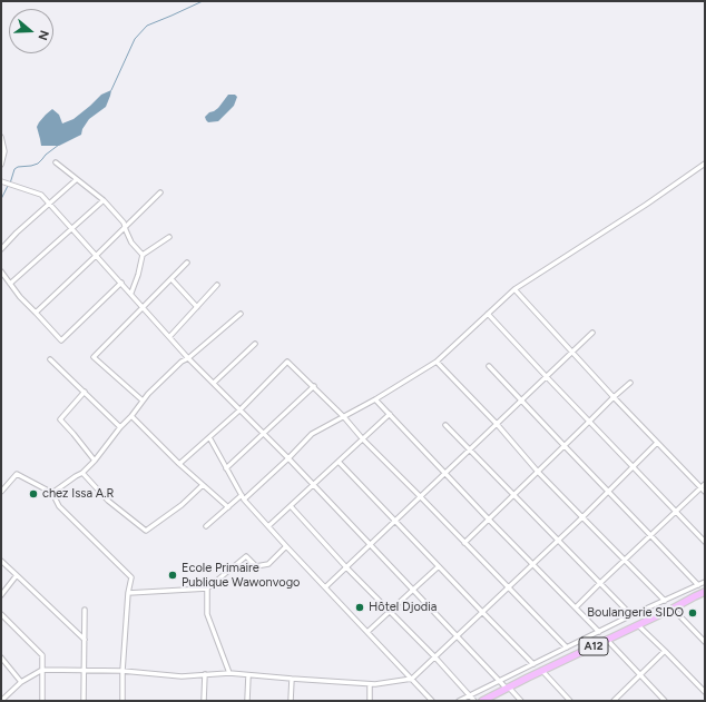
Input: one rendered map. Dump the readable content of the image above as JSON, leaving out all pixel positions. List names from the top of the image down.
{
  "streets": {
    "main road": ["A12"]
  },
  "places": [
    "chez Issa A.R",
    "Ecole Primaire Publique Wawonvogo",
    "Hôtel Djodia",
    "Boulangerie SIDO"
  ],
  "north": "right"
}
